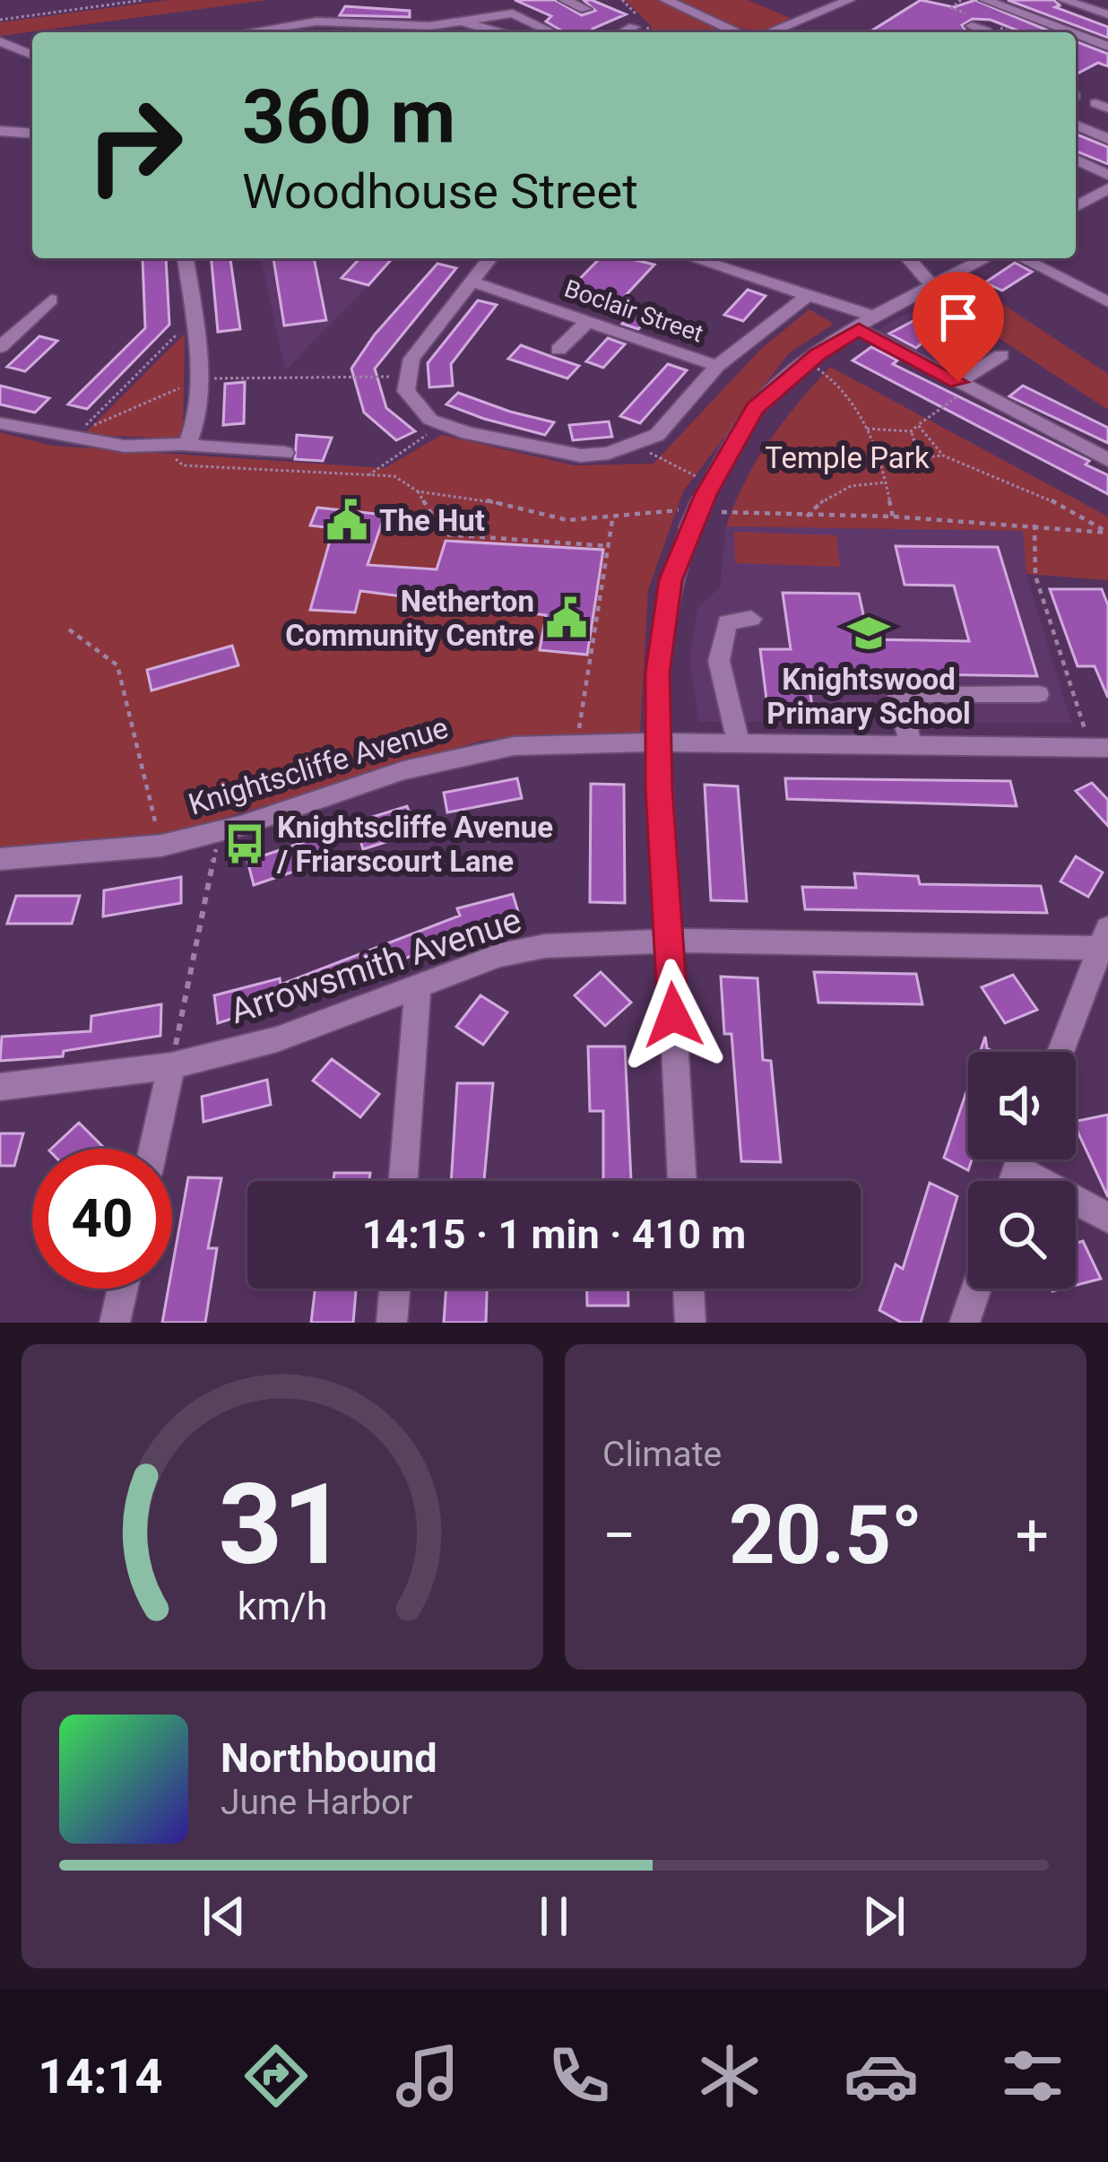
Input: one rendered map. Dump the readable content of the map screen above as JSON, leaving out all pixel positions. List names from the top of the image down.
{
  "streets": {
    "street": ["Boclair Street", "Knightscliffe Avenue", "Arrowsmith Avenue"]
  },
  "parks": ["Temple Park"],
  "places": {
    "public building": ["The Hut", "Netherton Community Centre"],
    "school or university": ["Knightswood Primary School"],
    "bus stop": ["Knightscliffe Avenue / Friarscourt Lane"]
  },
  "page": {
    "turn": ["360 m", "Woodhouse Street"],
    "limit": "40",
    "trip": "14:15 · 1 min · 410 m",
    "tile": "Climate",
    "heat": ["−", "20.5°", "+"],
    "song": ["Northbound", "June Harbor"],
    "tabs": "14:14",
    "gauge": ["31", "km/h"]
  }
}
